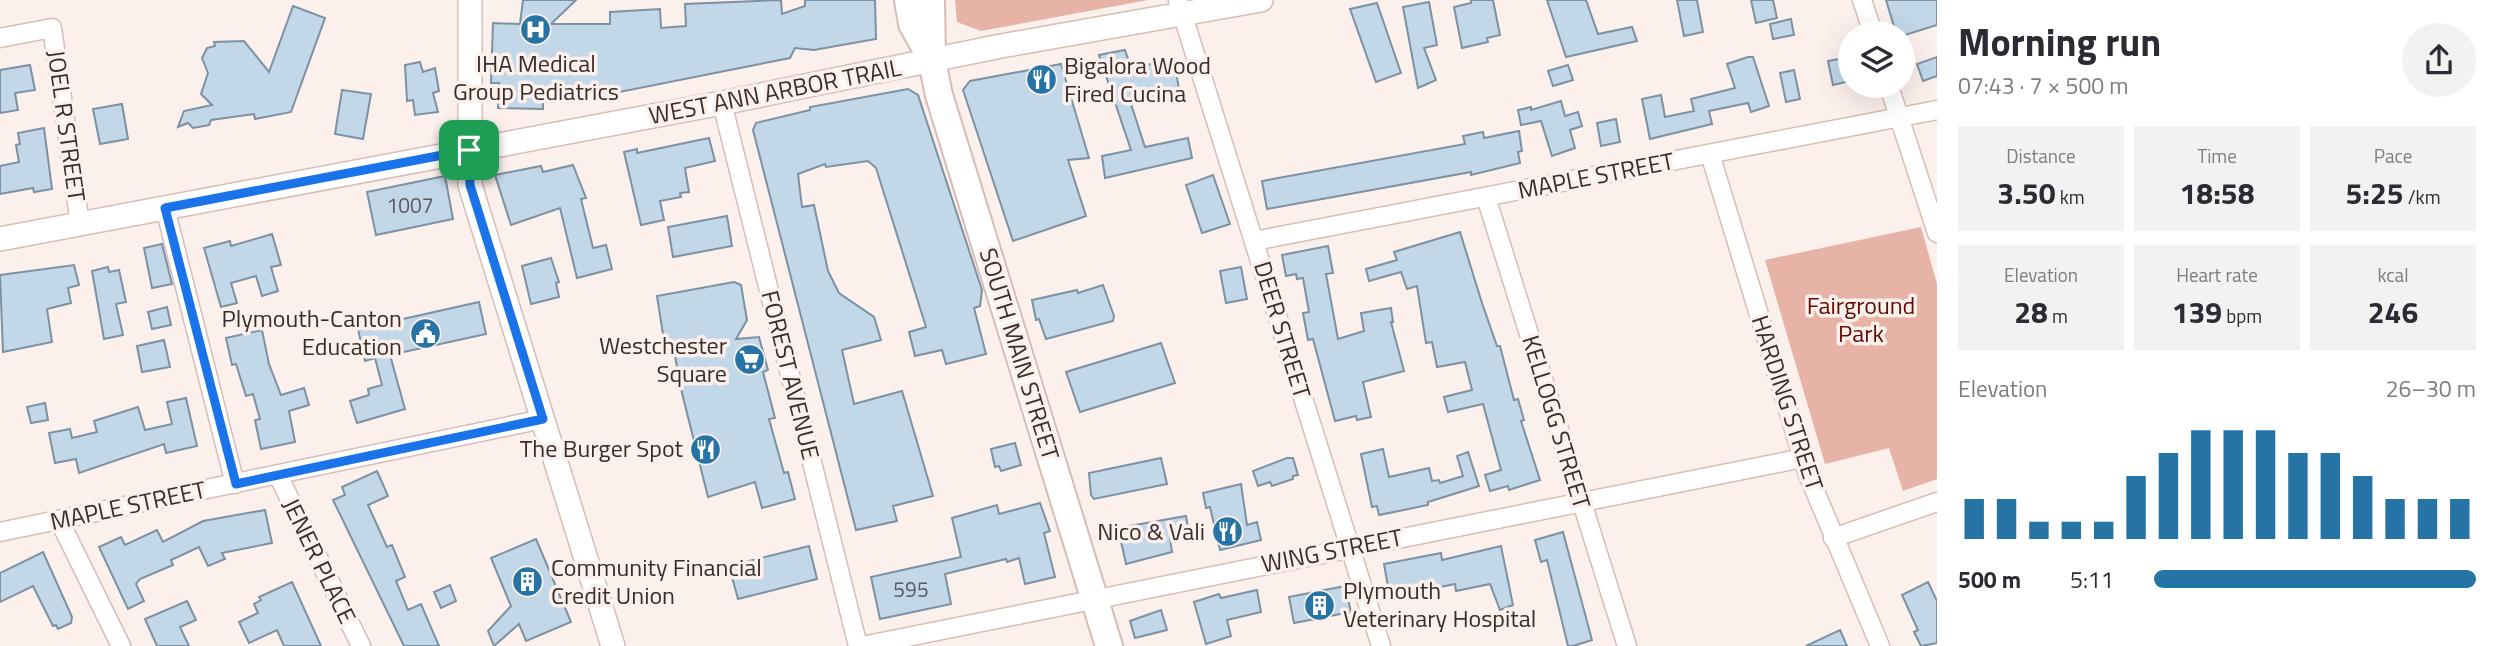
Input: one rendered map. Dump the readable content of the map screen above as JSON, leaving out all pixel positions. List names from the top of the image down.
{
  "streets": {
    "main road": ["SOUTH MAIN STREET"],
    "street": [
      "WEST ANN ARBOR TRAIL",
      "JOEL R STREET",
      "MAPLE STREET",
      "DEER STREET",
      "FOREST AVENUE",
      "HARDING STREET",
      "KELLOGG STREET",
      "WING STREET",
      "JENER PLACE"
    ]
  },
  "crossings": [
    ["WEST ANN ARBOR TRAIL", "JOEL R STREET"],
    ["WEST ANN ARBOR TRAIL", "DEER STREET"],
    ["WEST ANN ARBOR TRAIL", "SOUTH MAIN STREET"],
    ["WEST ANN ARBOR TRAIL", "FOREST AVENUE"],
    ["MAPLE STREET", "DEER STREET"],
    ["MAPLE STREET", "HARDING STREET"],
    ["MAPLE STREET", "KELLOGG STREET"],
    ["MAPLE STREET", "JENER PLACE"],
    ["DEER STREET", "WING STREET"],
    ["SOUTH MAIN STREET", "WING STREET"],
    ["FOREST AVENUE", "WING STREET"],
    ["HARDING STREET", "WING STREET"],
    ["KELLOGG STREET", "WING STREET"]
  ],
  "parks": ["Fairground Park"],
  "places": {
    "hospital": ["IHA Medical Group Pediatrics"],
    "restaurant": ["Bigalora Wood Fired Cucina", "The Burger Spot", "Nico & Vali"],
    "public building": ["Plymouth-Canton Education"],
    "supermarket": ["Westchester Square"],
    "building": ["Community Financial Credit Union", "Plymouth Veterinary Hospital"]
  },
  "house_numbers": ["1007", "595"],
  "page": {
    "heading": ["Morning run", "07:43 · 7 × 500 m"],
    "stats": [
      ["Distance", "3.50 km"],
      ["Time", "18:58"],
      ["Pace", "5:25 /km"],
      ["Elevation", "28 m"],
      ["Heart rate", "139 bpm"],
      ["kcal", "246"]
    ],
    "chart": ["Elevation", "26–30 m"],
    "list": [
      {
        "name": "500 m",
        "note": "5:11"
      }
    ]
  }
}
